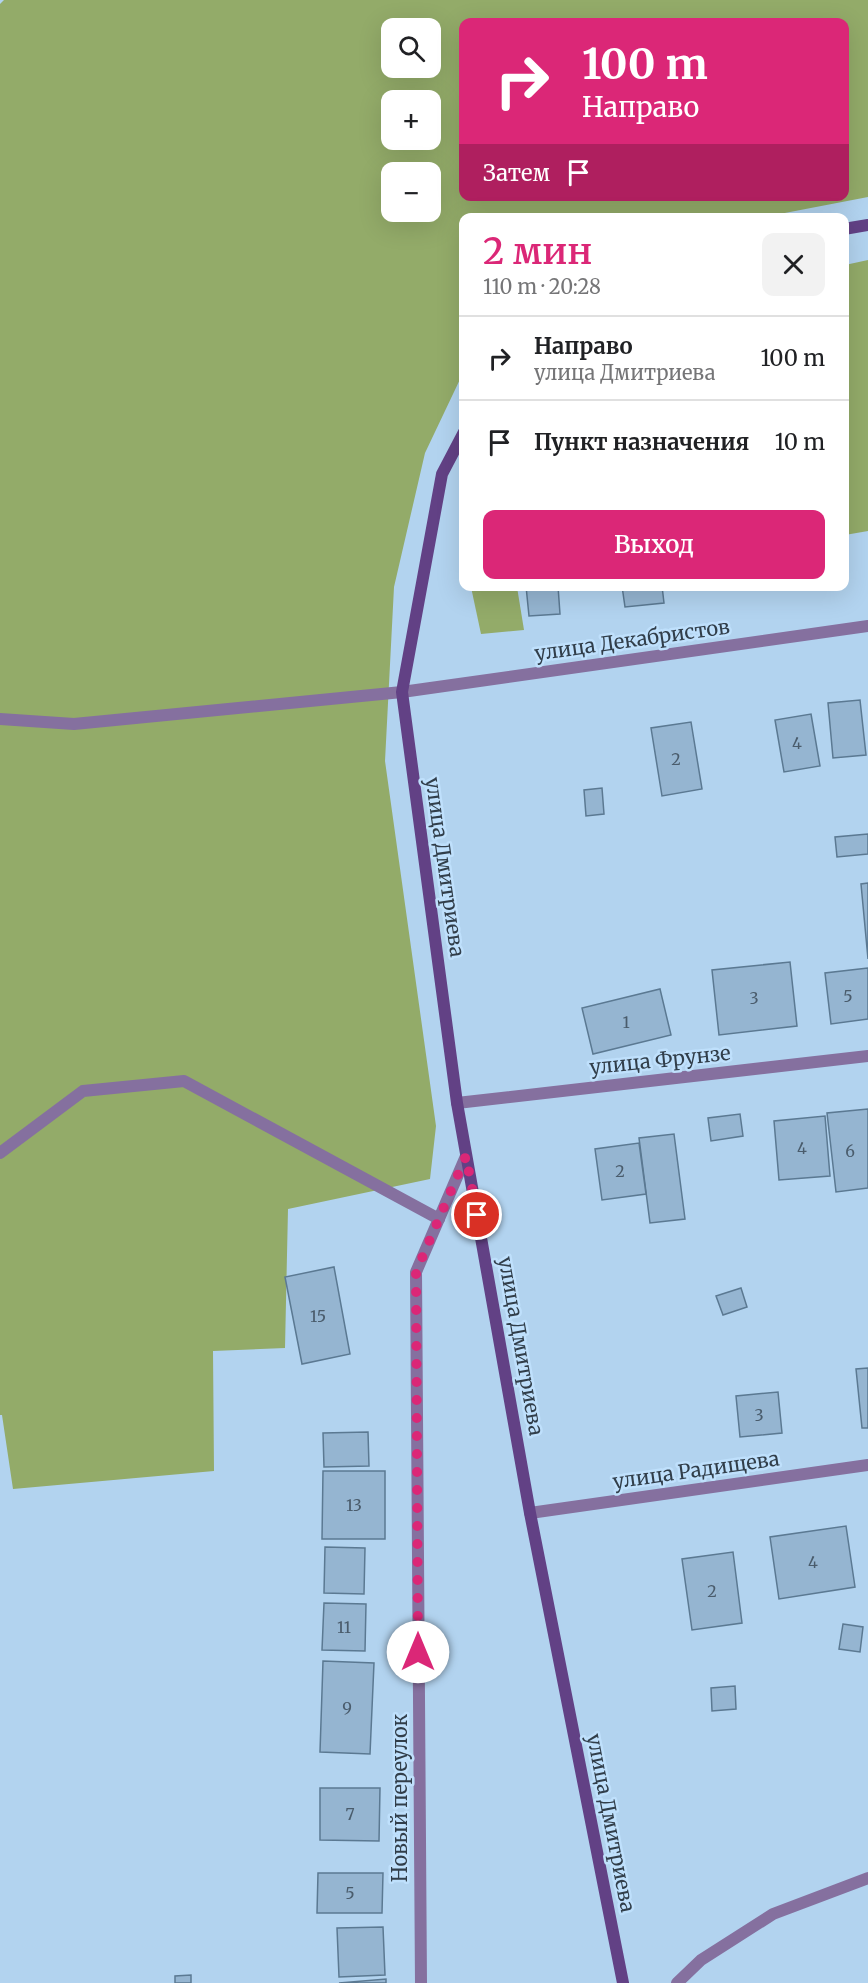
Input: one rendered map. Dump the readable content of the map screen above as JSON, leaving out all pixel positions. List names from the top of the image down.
{
  "streets": {
    "street": [
      "улица Декабристов",
      "улица Дмитриева",
      "улица Фрунзе",
      "улица Радищева",
      "Новый переулок"
    ]
  },
  "crossings": [
    ["улица Декабристов", "улица Дмитриева"],
    ["улица Дмитриева", "улица Фрунзе"],
    ["улица Дмитриева", "улица Радищева"],
    ["улица Дмитриева", "Новый переулок"]
  ],
  "house_numbers": [
    "4",
    "2",
    "5",
    "3",
    "1",
    "4",
    "6",
    "2",
    "15",
    "3",
    "13",
    "4",
    "2",
    "11",
    "9",
    "7",
    "5"
  ],
  "page": {
    "map_buttons": ["+", "−"],
    "turn": ["100 m", "Направо"],
    "then": "Затем",
    "heading": ["2 мин", "110 m · 20:28"],
    "list": [
      {
        "name": "Направо",
        "note": "улица Дмитриева",
        "value": "100 m"
      },
      {
        "name": "Пункт назначения",
        "value": "10 m"
      }
    ],
    "buttons": "Выход"
  }
}
